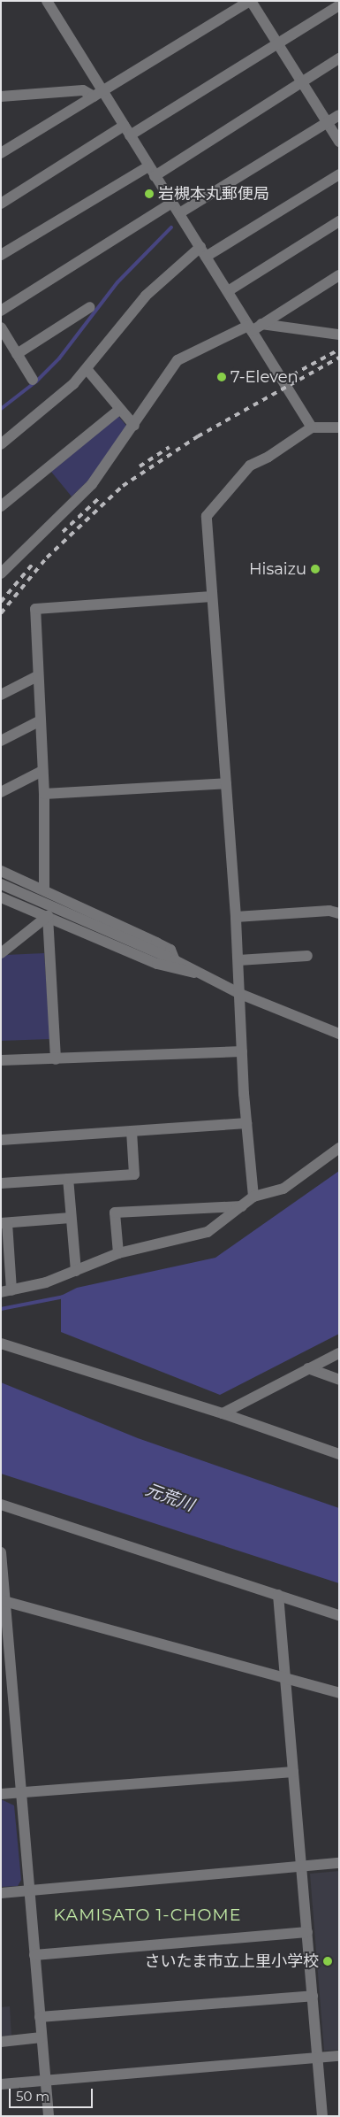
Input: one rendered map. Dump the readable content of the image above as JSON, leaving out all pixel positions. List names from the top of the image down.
{
  "districts": ["KAMISATO 1-CHOME"],
  "water": ["元荒川"],
  "places": [
    "岩槻本丸郵便局",
    "7-Eleven",
    "Hisaizu",
    "さいたま市立上里小学校"
  ],
  "scale_bar": "50 m"
}
